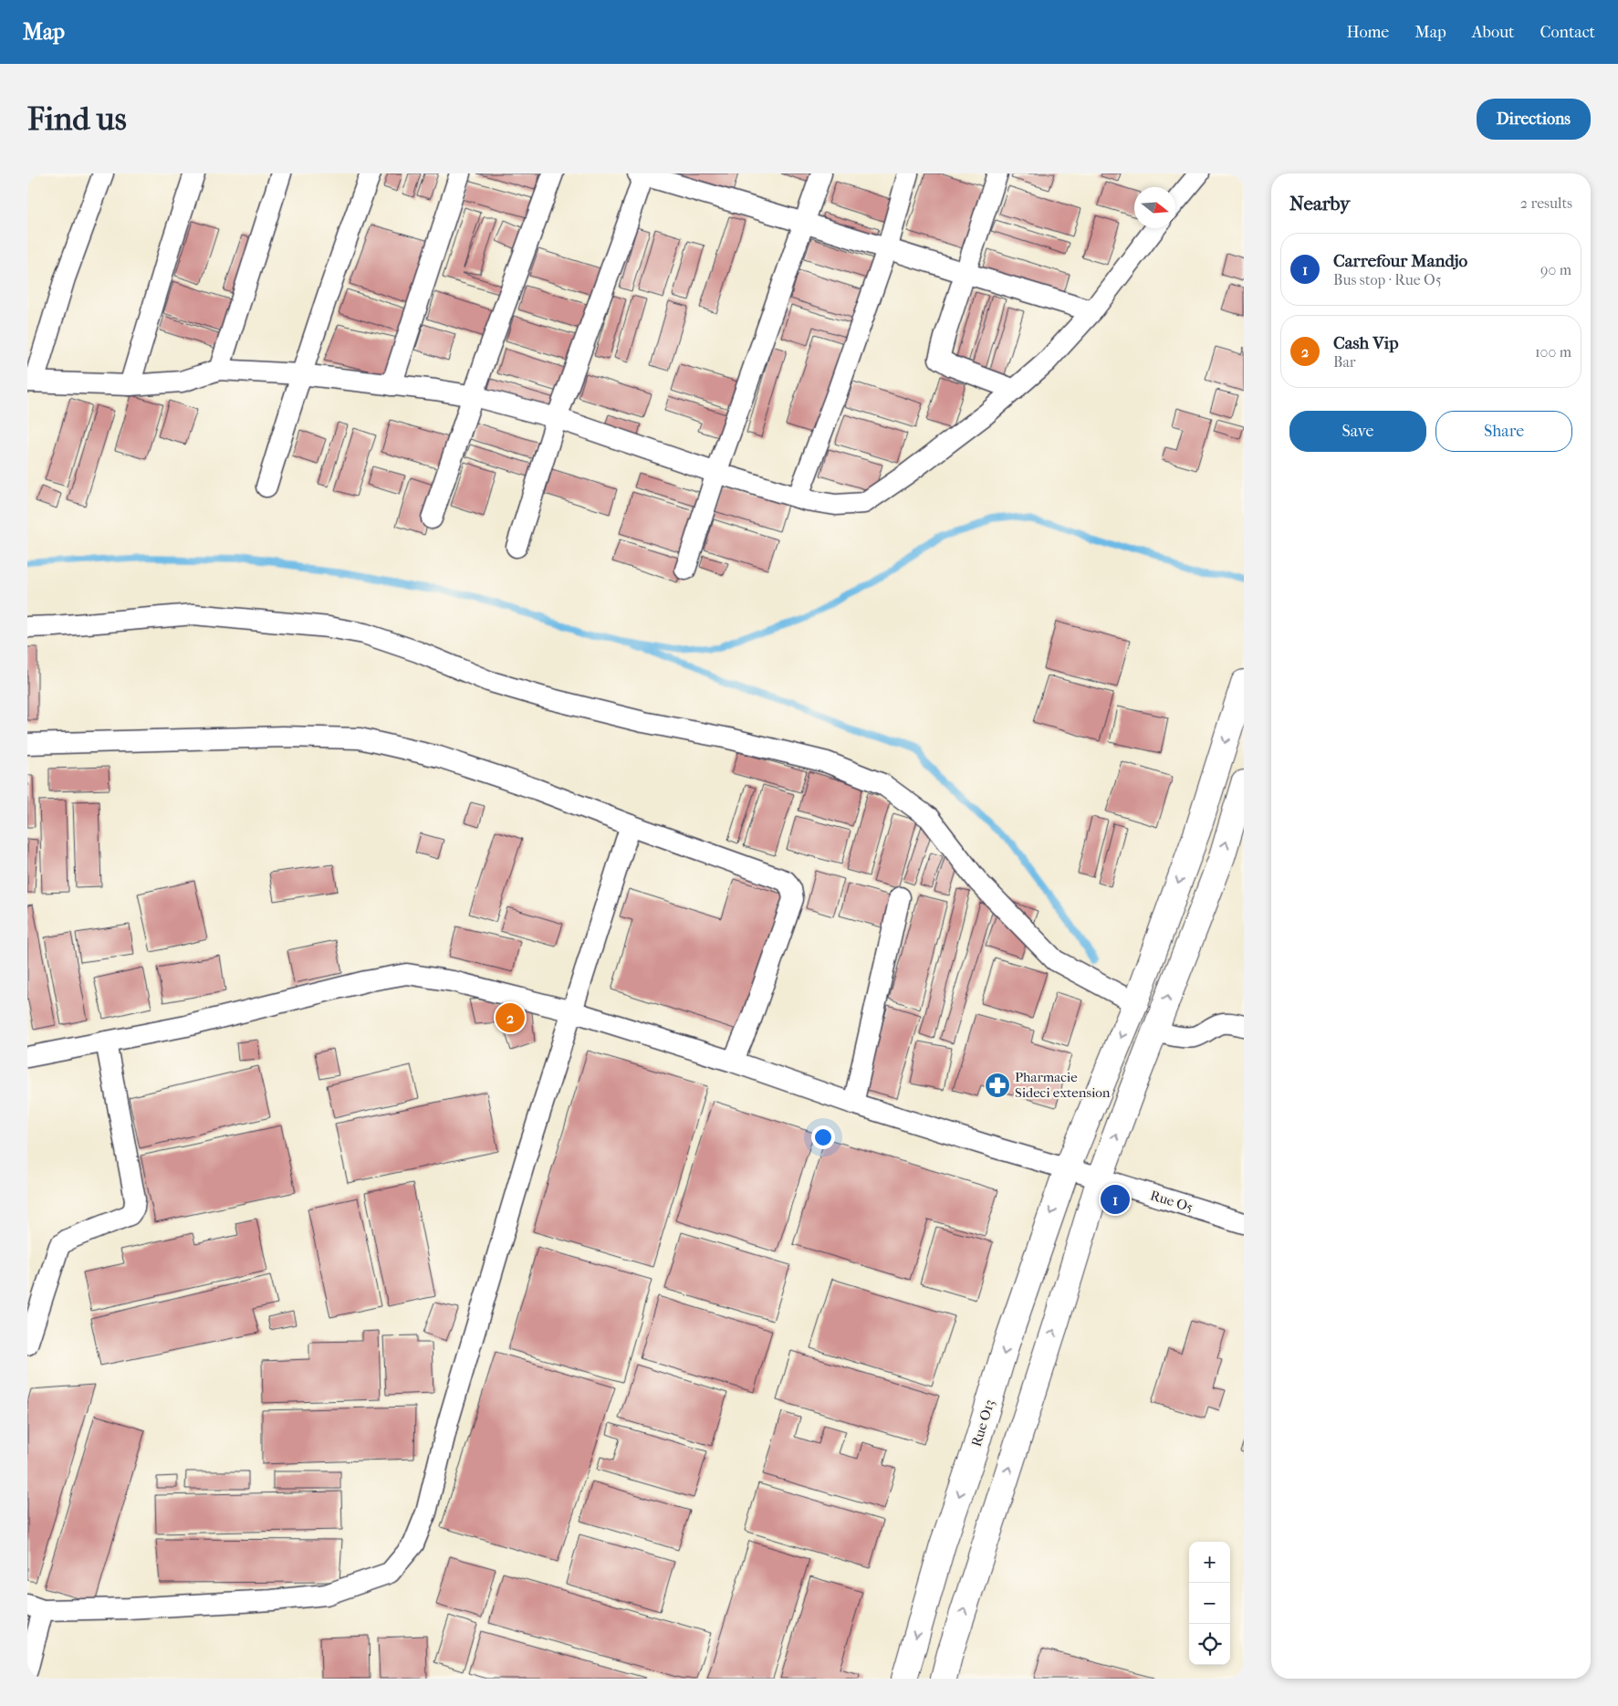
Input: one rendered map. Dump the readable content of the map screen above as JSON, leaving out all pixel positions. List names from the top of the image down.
{
  "streets": {
    "main road": ["Rue O13"],
    "street": ["Rue O5"]
  },
  "crossings": [
    ["Rue O5", "Rue O13"]
  ],
  "places": {
    "pharmacy": ["Pharmacie Sideci extension"]
  },
  "north": "right",
  "page": {
    "header": "Map",
    "nav": [
      "Home",
      "Map",
      "About",
      "Contact"
    ],
    "buttons": [
      "Directions",
      ["Save", "Share"]
    ],
    "title": "Find us",
    "heading": ["Nearby", "2 results"],
    "list": [
      {
        "mark": "1",
        "name": "Carrefour Mandjo",
        "note": "Bus stop · Rue O5",
        "value": "90 m"
      },
      {
        "mark": "2",
        "name": "Cash Vip",
        "note": "Bar",
        "value": "100 m"
      }
    ],
    "pins": ["2", "1"],
    "map_buttons": ["+", "−"]
  }
}
